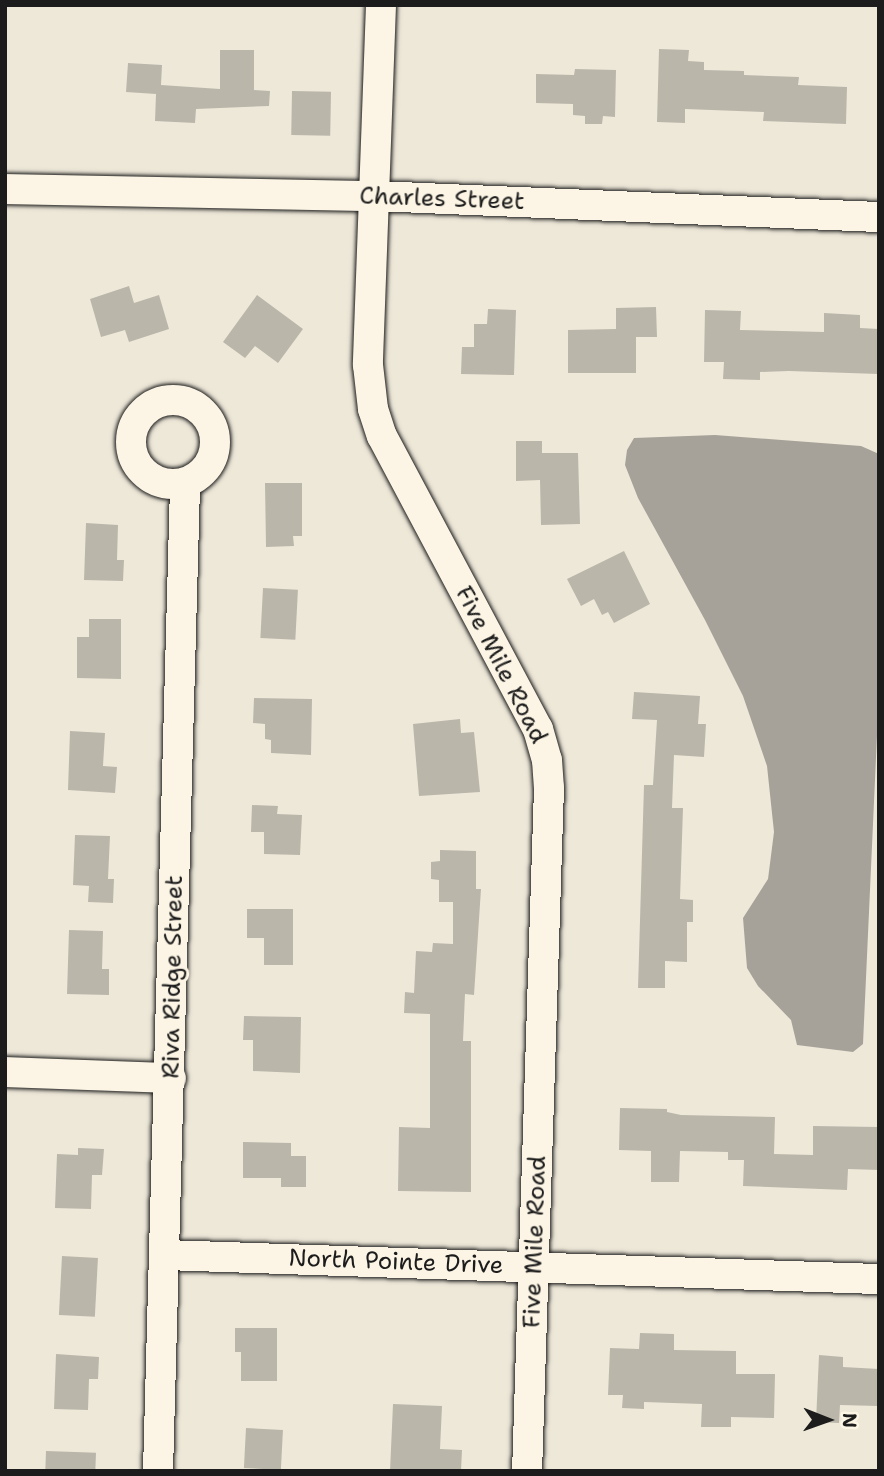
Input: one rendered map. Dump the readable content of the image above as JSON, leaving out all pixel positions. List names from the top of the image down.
{
  "streets": {
    "street": [
      "Charles Street",
      "Five Mile Road",
      "Riva Ridge Street",
      "North Pointe Drive"
    ]
  },
  "crossings": [
    ["Charles Street", "Five Mile Road"],
    ["Five Mile Road", "North Pointe Drive"],
    ["Riva Ridge Street", "North Pointe Drive"]
  ],
  "north": "right"
}
